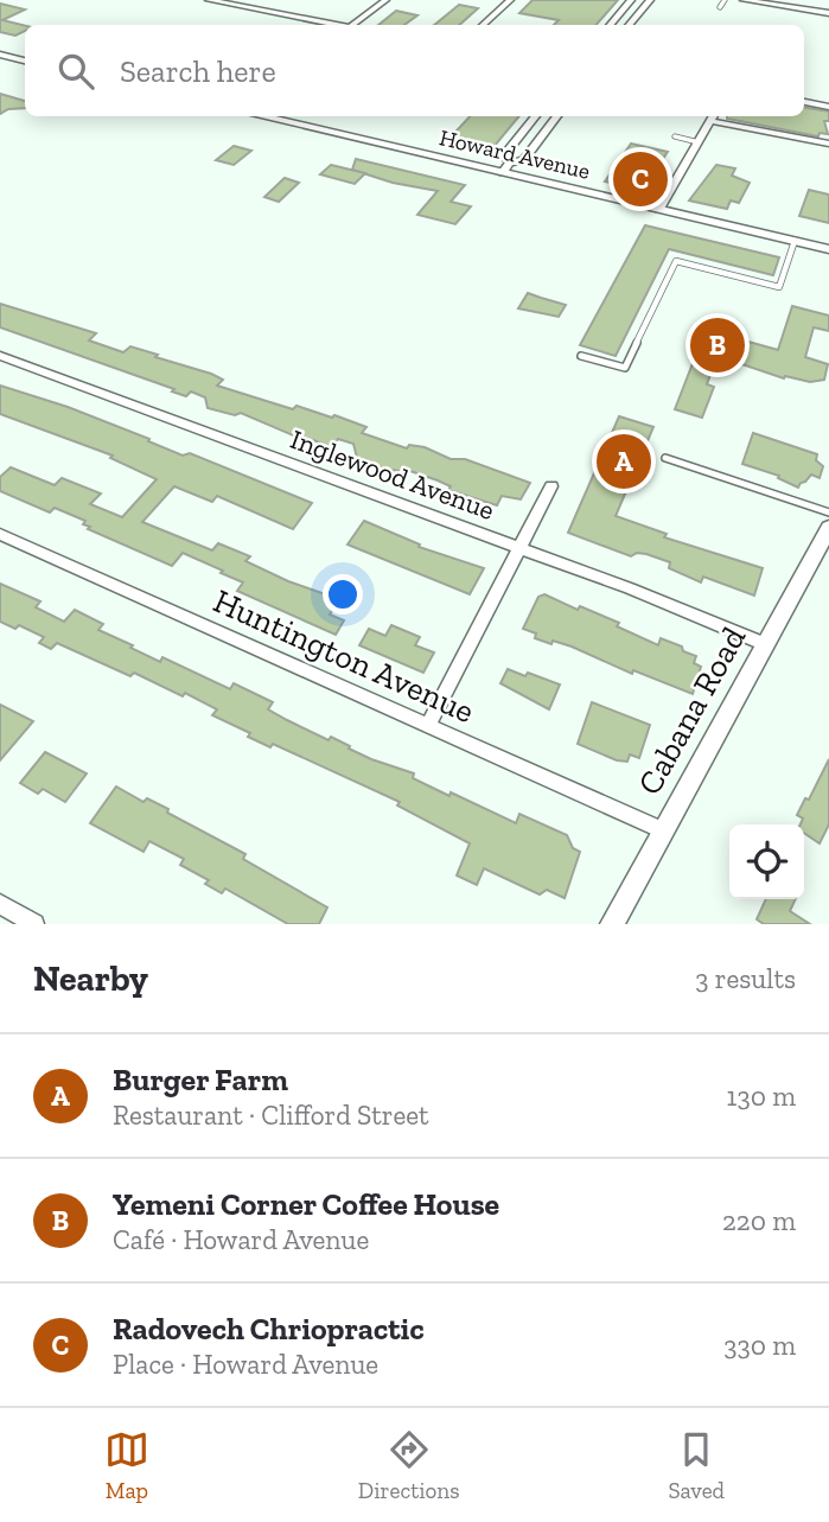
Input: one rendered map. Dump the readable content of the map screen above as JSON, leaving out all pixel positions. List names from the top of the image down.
{
  "streets": {
    "main road": ["Cabana Road"],
    "street": ["Howard Avenue", "Inglewood Avenue", "Huntington Avenue"]
  },
  "crossings": [
    ["Inglewood Avenue", "Cabana Road"],
    ["Huntington Avenue", "Cabana Road"]
  ],
  "page": {
    "search": "Search here",
    "pins": ["C", "B", "A"],
    "heading": ["Nearby", "3 results"],
    "list": [
      {
        "mark": "A",
        "name": "Burger Farm",
        "note": "Restaurant · Clifford Street",
        "value": "130 m"
      },
      {
        "mark": "B",
        "name": "Yemeni Corner Coffee House",
        "note": "Café · Howard Avenue",
        "value": "220 m"
      },
      {
        "mark": "C",
        "name": "Radovech Chriopractic",
        "note": "Place · Howard Avenue",
        "value": "330 m"
      }
    ],
    "nav": ["Map", "Directions", "Saved"]
  }
}
